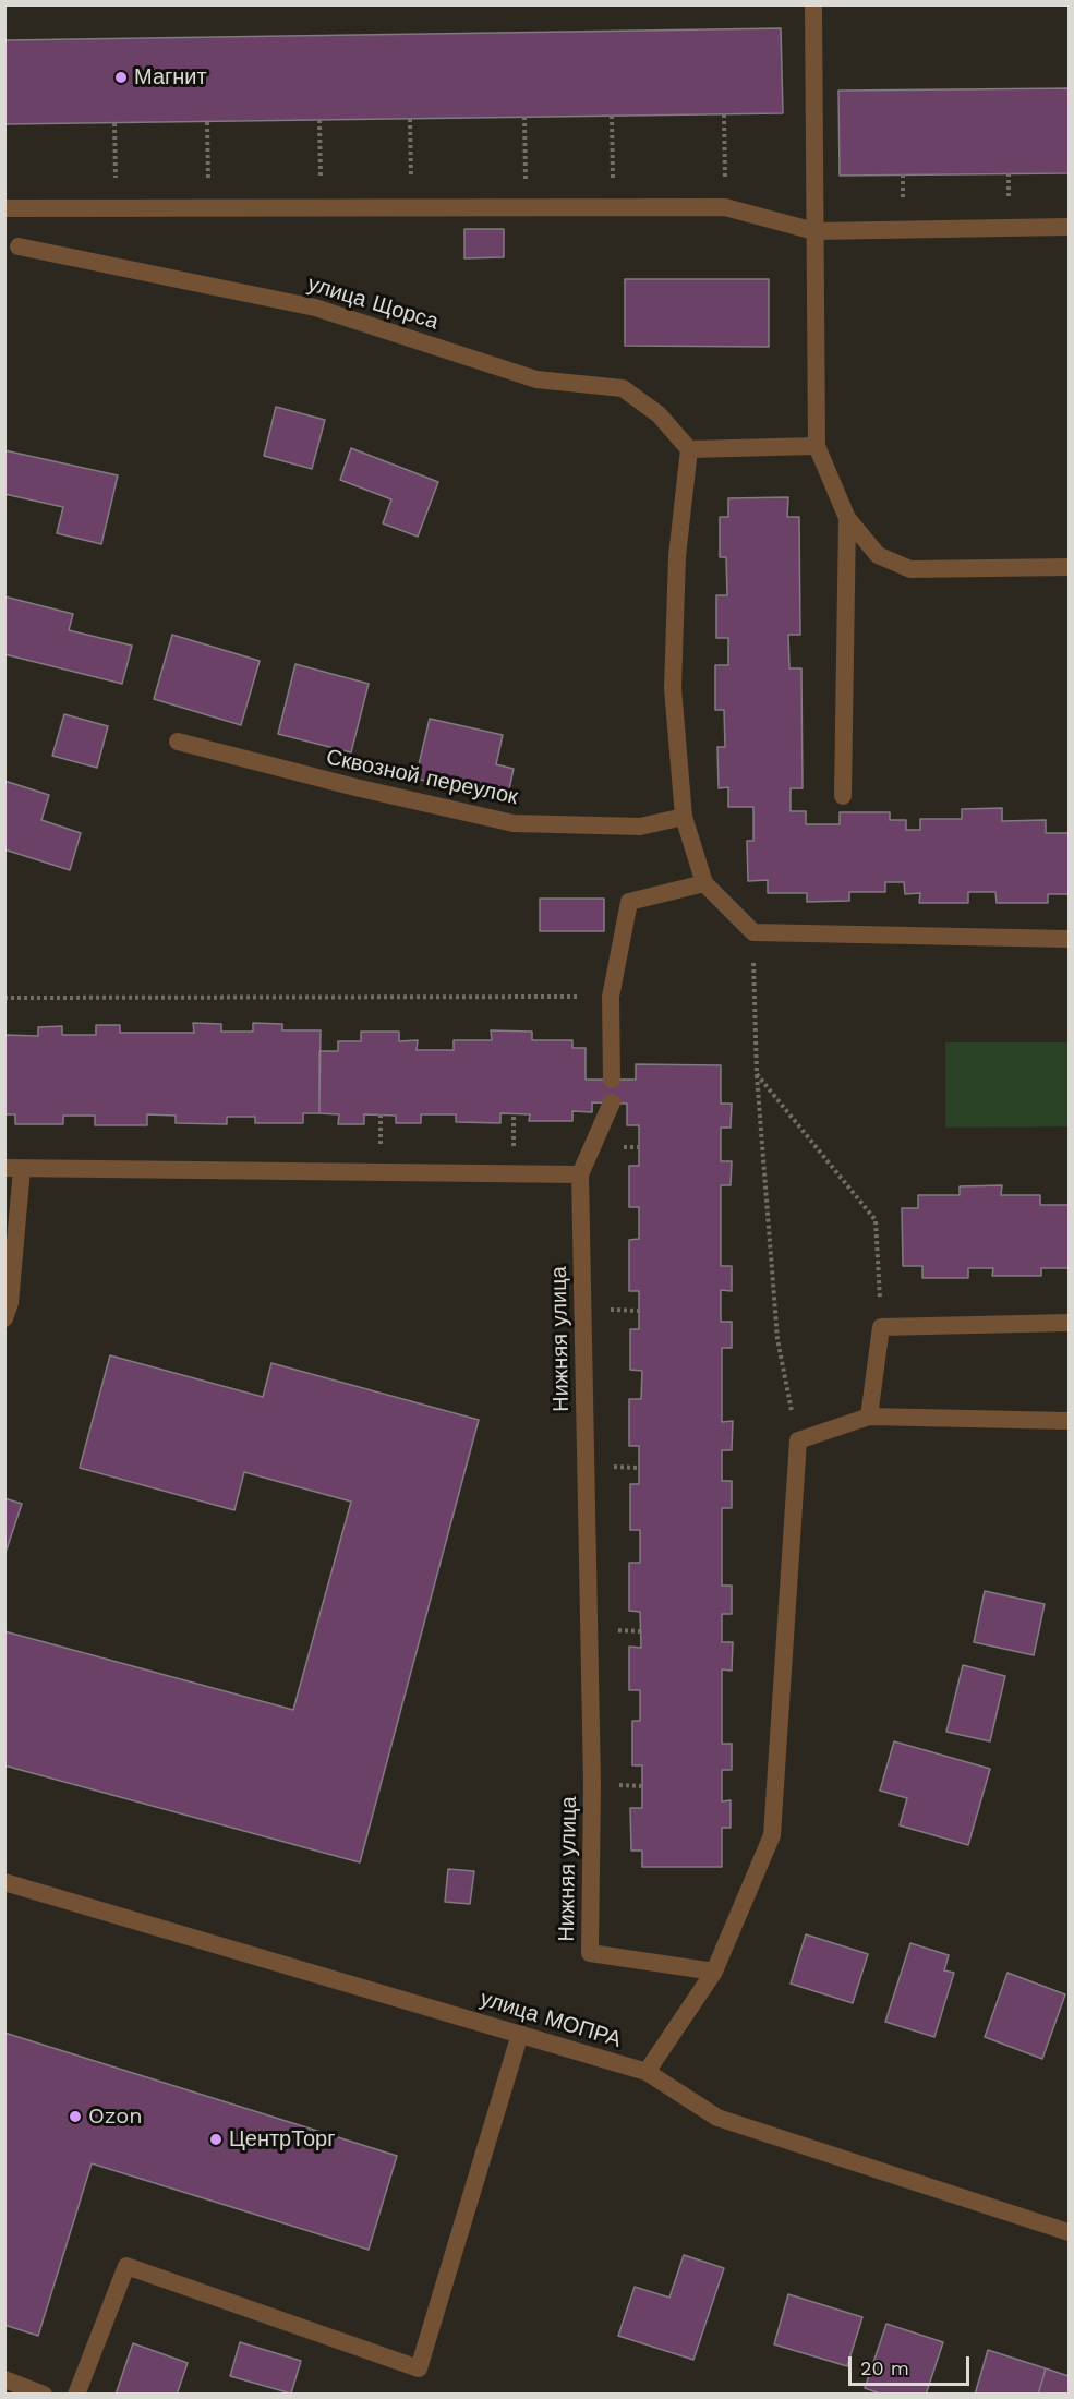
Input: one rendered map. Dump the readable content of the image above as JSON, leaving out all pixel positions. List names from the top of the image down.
{
  "streets": {
    "street": [
      "улица Щорса",
      "Сквозной переулок",
      "Нижняя улица",
      "улица МОПРА"
    ]
  },
  "places": ["Магнит", "Ozon", "ЦентрТорг"],
  "scale_bar": "20 m"
}
